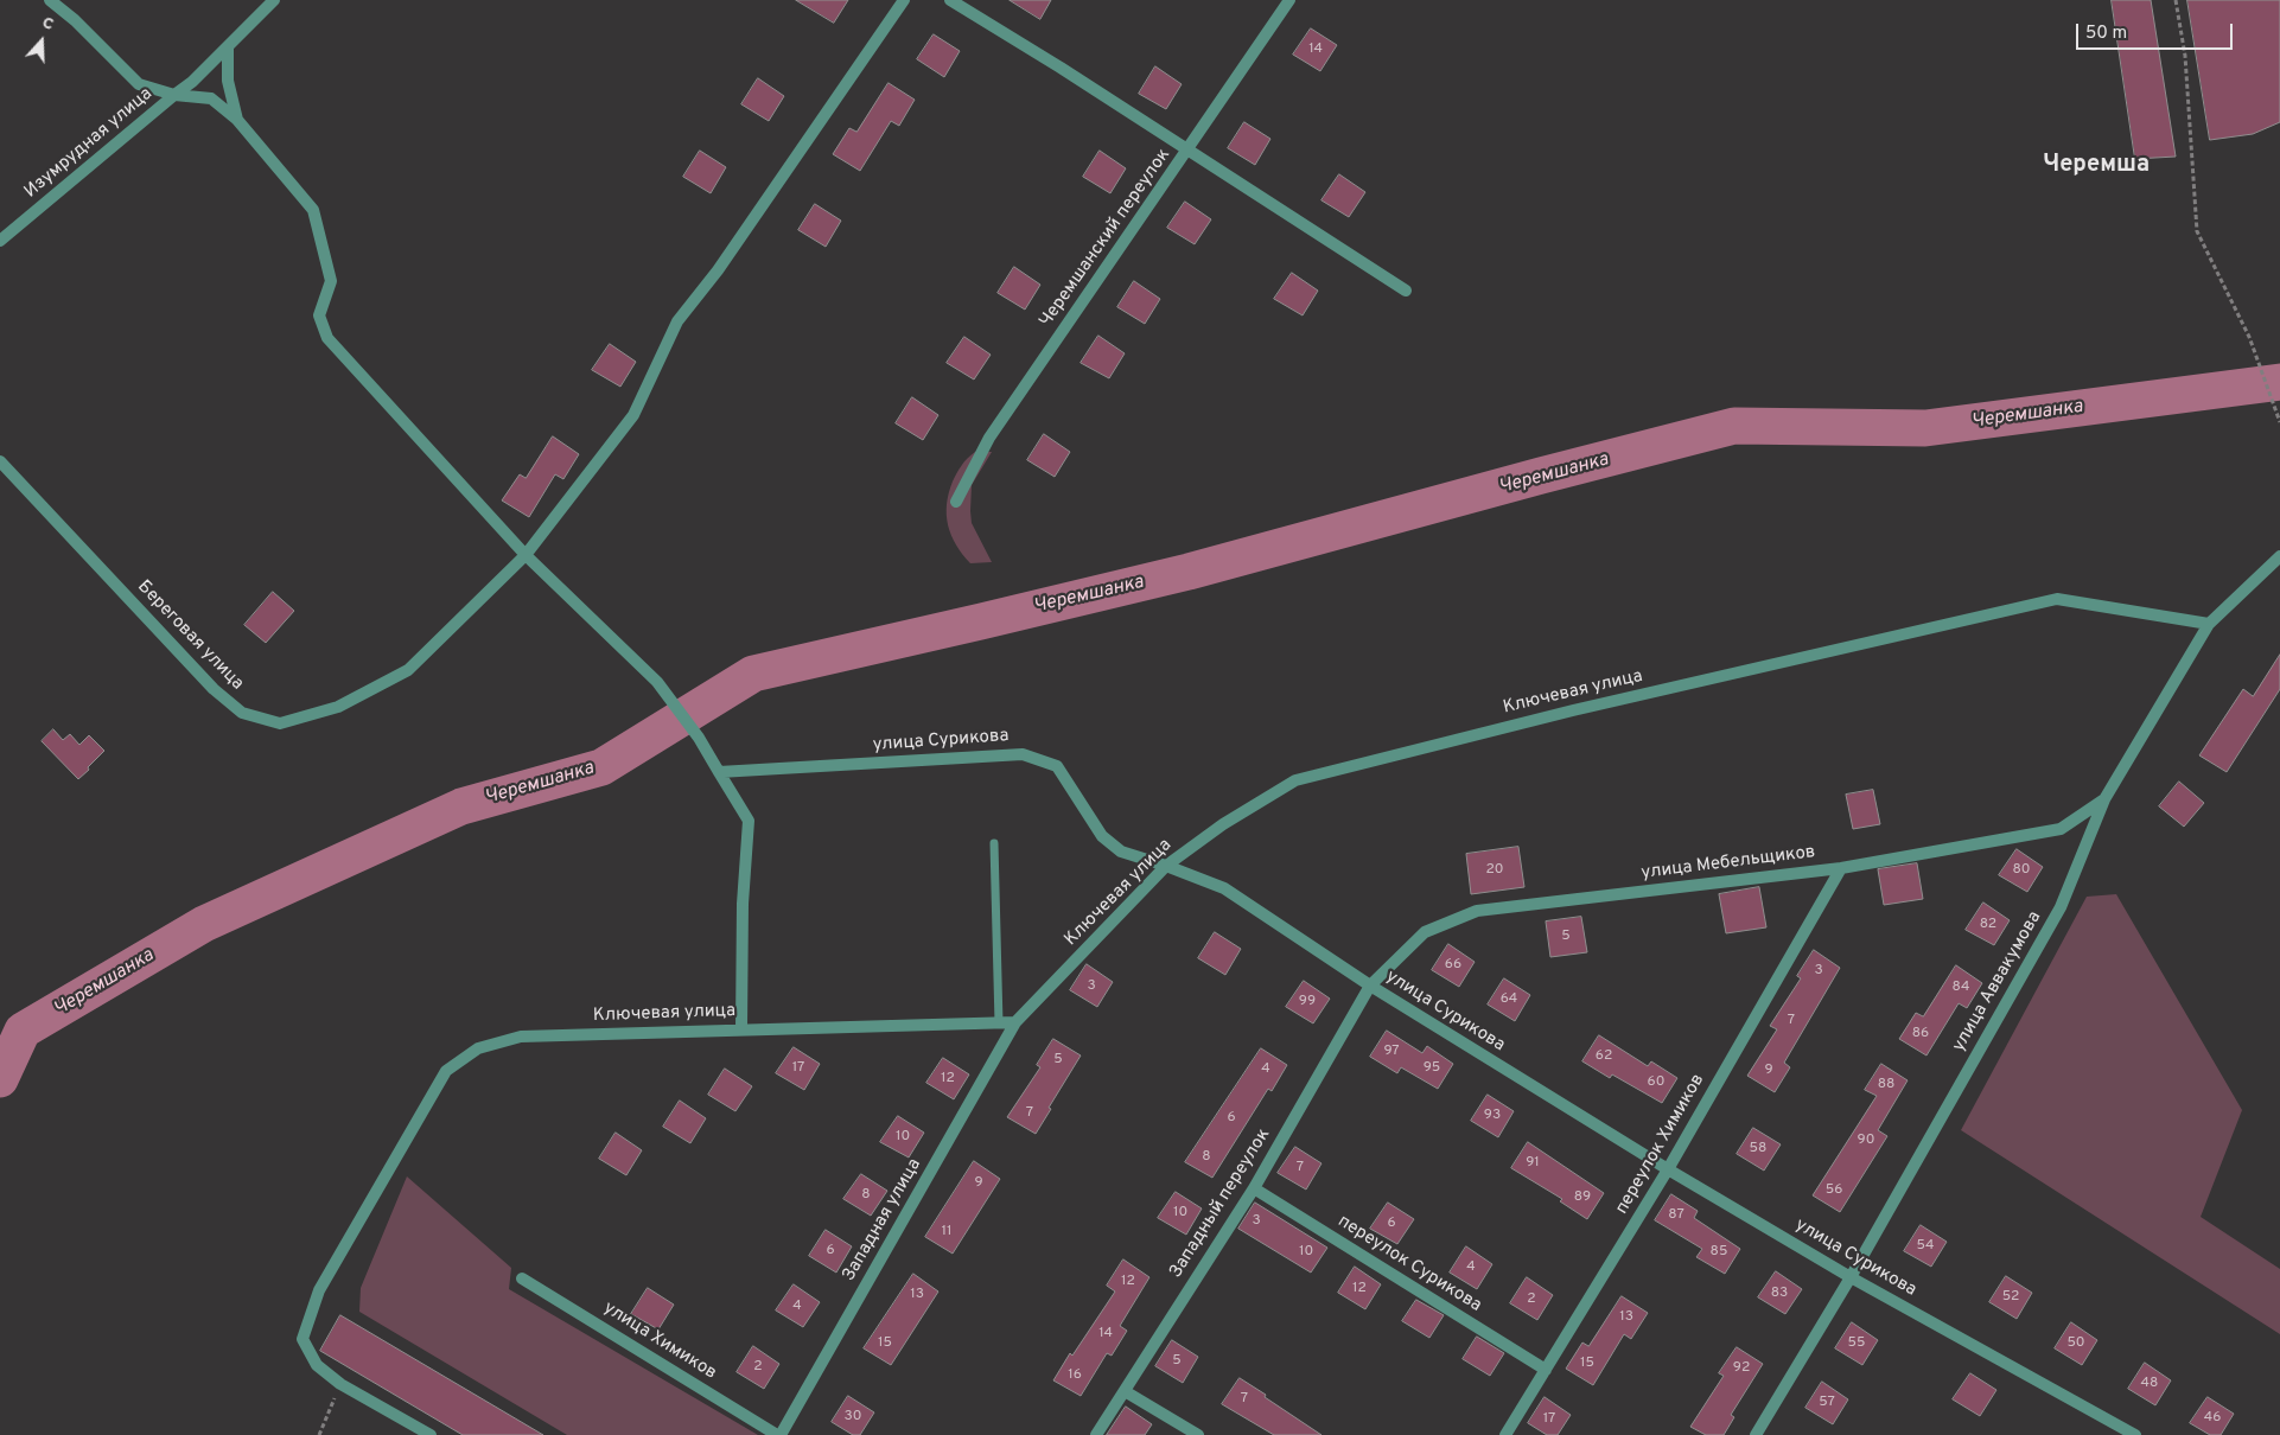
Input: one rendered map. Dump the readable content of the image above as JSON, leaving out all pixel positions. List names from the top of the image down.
{
  "streets": {
    "street": [
      "Изумрудная улица",
      "Черемшанский переулок",
      "Береговая улица",
      "Ключевая улица",
      "улица Сурикова",
      "улица Мебельщиков",
      "улица Аввакумова",
      "переулок Химиков",
      "Западный переулок",
      "Западная улица",
      "переулок Сурикова",
      "улица Химиков"
    ]
  },
  "crossings": [
    ["Ключевая улица", "улица Сурикова"],
    ["Ключевая улица", "улица Аввакумова"],
    ["Ключевая улица", "Западная улица"],
    ["улица Сурикова", "улица Мебельщиков"],
    ["улица Сурикова", "улица Аввакумова"],
    ["улица Сурикова", "переулок Химиков"],
    ["улица Сурикова", "Западный переулок"],
    ["улица Мебельщиков", "улица Аввакумова"],
    ["улица Мебельщиков", "переулок Химиков"],
    ["улица Мебельщиков", "Западный переулок"],
    ["переулок Химиков", "переулок Сурикова"],
    ["Западный переулок", "переулок Сурикова"],
    ["Западная улица", "улица Химиков"]
  ],
  "districts": ["Черемша"],
  "water": ["Черемшанка"],
  "house_numbers": [
    "14",
    "20",
    "80",
    "82",
    "5",
    "66",
    "3",
    "3",
    "84",
    "64",
    "99",
    "7",
    "86",
    "97",
    "62",
    "5",
    "17",
    "95",
    "4",
    "9",
    "12",
    "60",
    "88",
    "7",
    "93",
    "6",
    "10",
    "90",
    "58",
    "8",
    "91",
    "7",
    "9",
    "56",
    "8",
    "89",
    "10",
    "87",
    "3",
    "6",
    "11",
    "54",
    "6",
    "10",
    "85",
    "4",
    "12",
    "12",
    "83",
    "13",
    "52",
    "2",
    "4",
    "13",
    "14",
    "15",
    "55",
    "50",
    "5",
    "15",
    "2",
    "92",
    "16",
    "48",
    "7",
    "57",
    "30",
    "46",
    "17"
  ],
  "scale_bar": "50 m",
  "north": "top"
}
